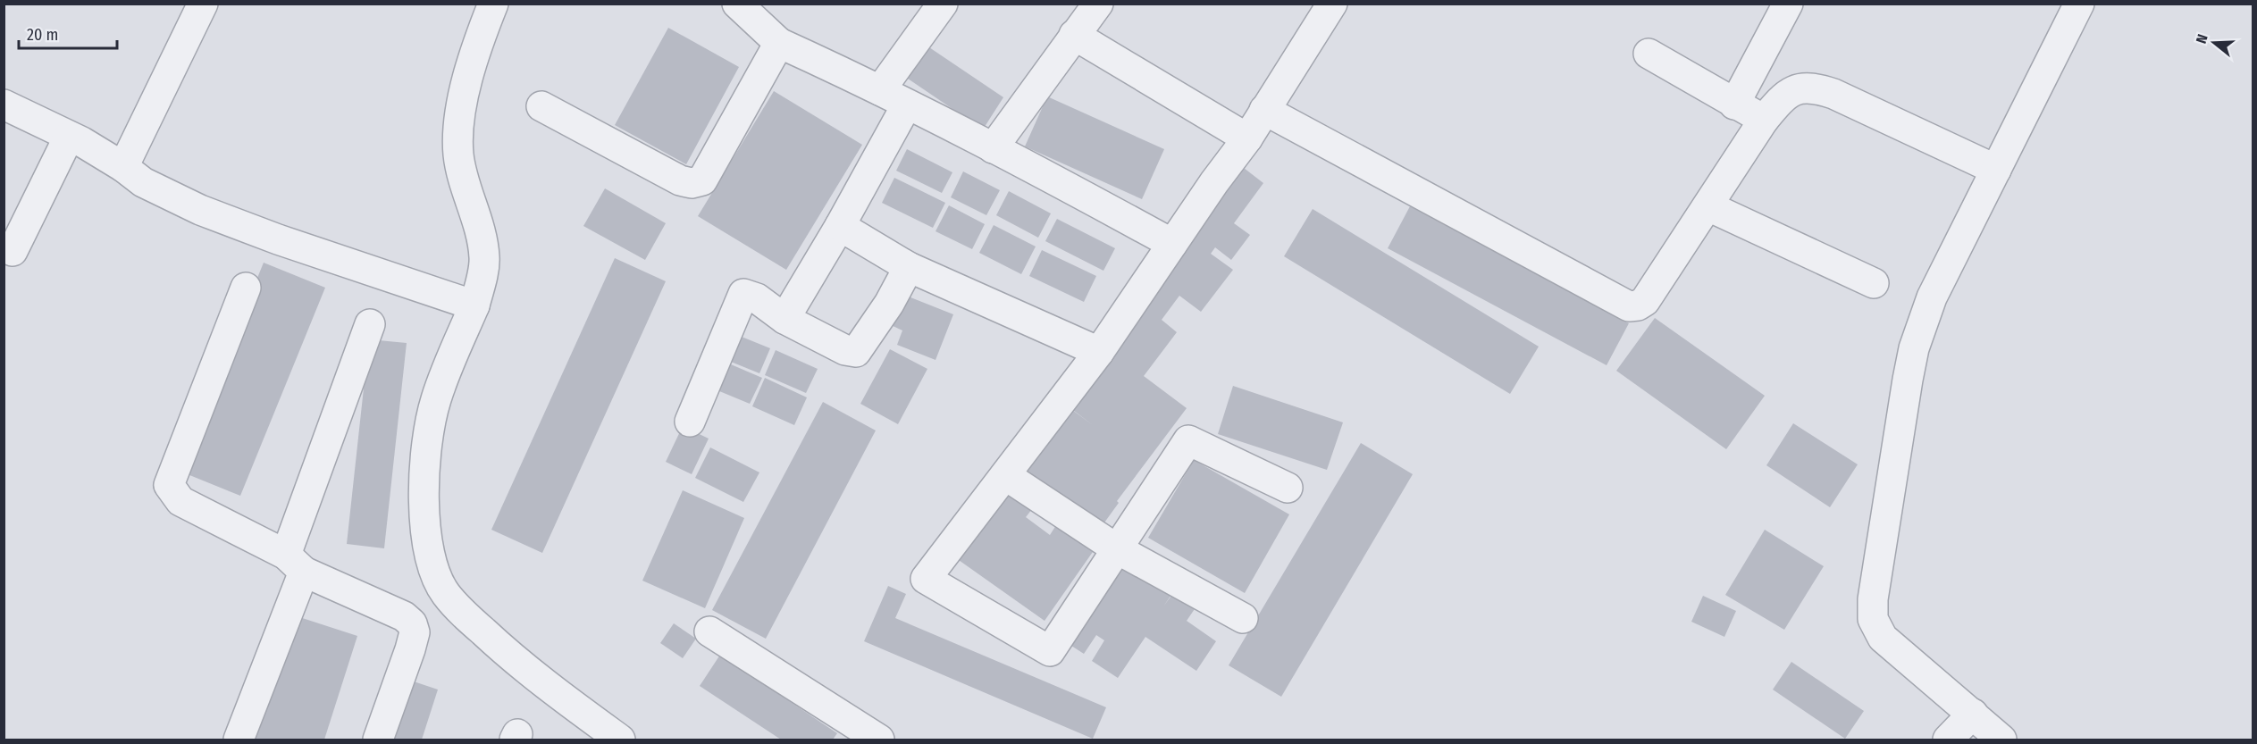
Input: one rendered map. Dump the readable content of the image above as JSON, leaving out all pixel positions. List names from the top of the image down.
{
  "scale_bar": "20 m",
  "north": "left"
}
